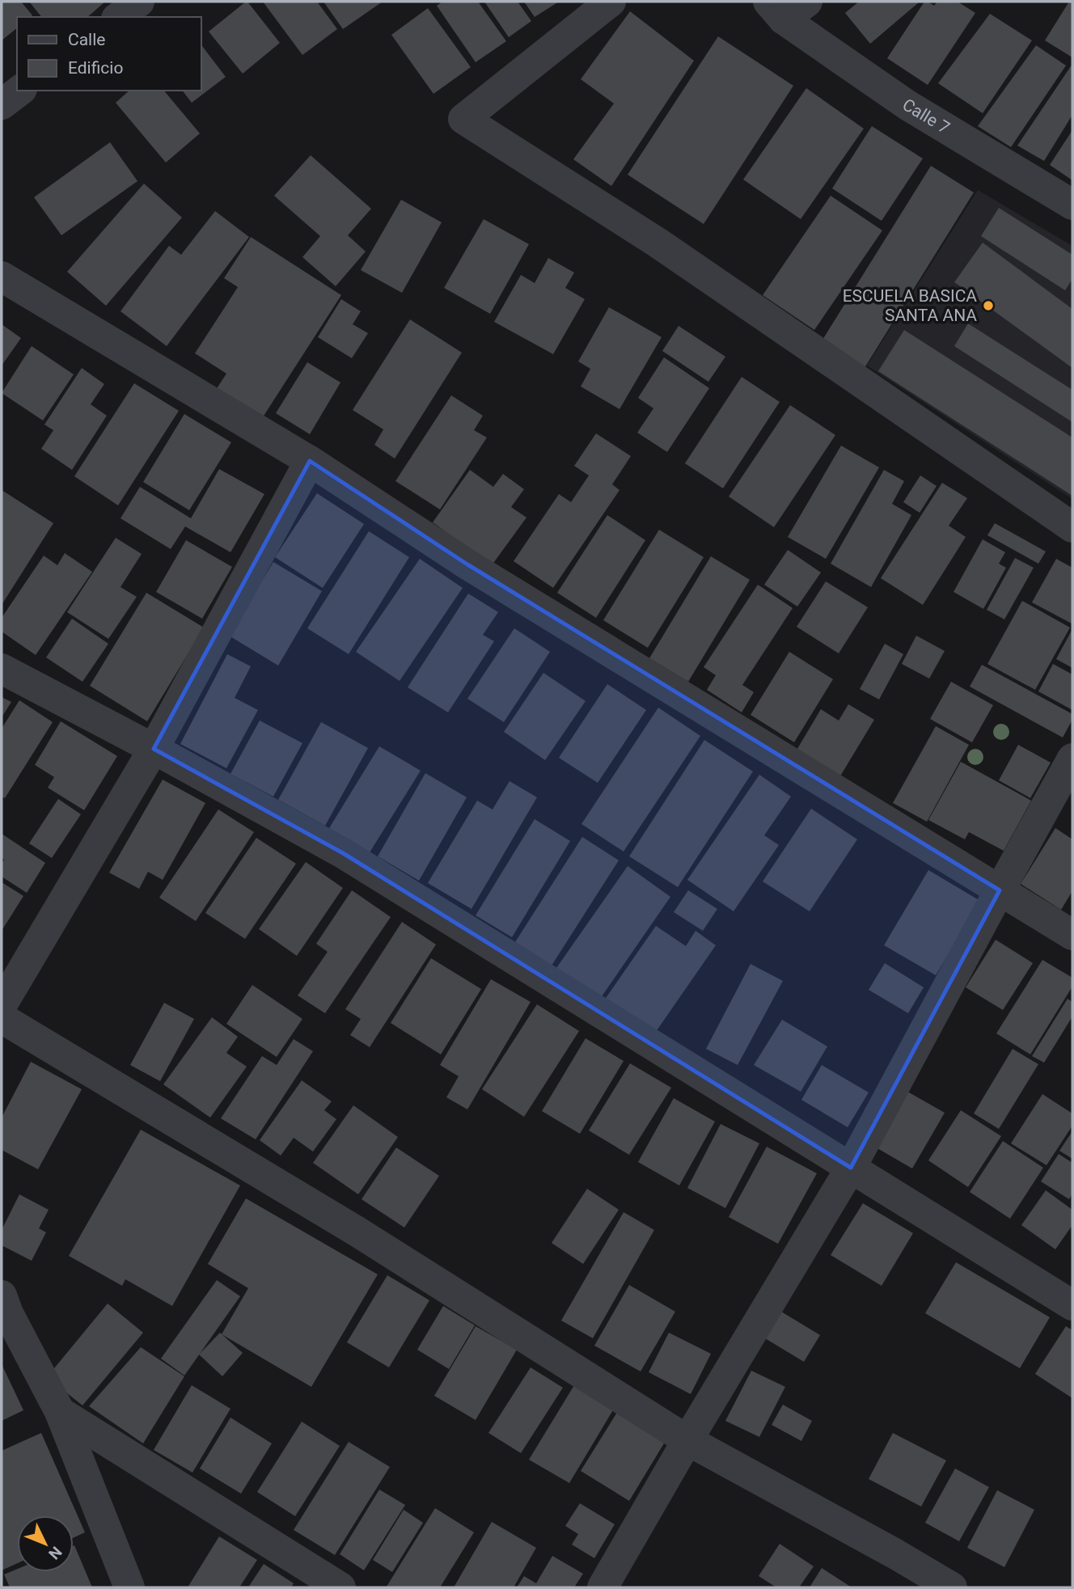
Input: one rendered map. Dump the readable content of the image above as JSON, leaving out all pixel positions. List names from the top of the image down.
{
  "streets": {
    "street": ["Calle 7"]
  },
  "places": ["ESCUELA BASICA SANTA ANA"],
  "legend": ["Calle", "Edificio"],
  "north": "bottom right"
}
